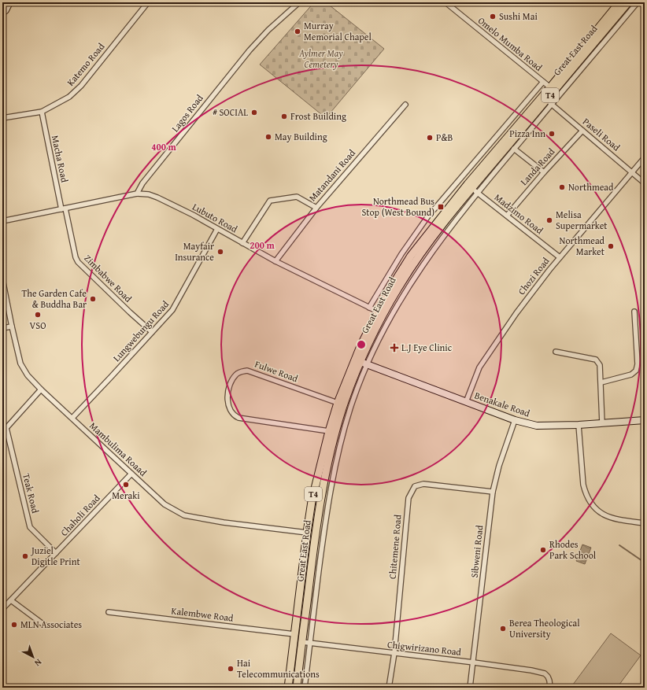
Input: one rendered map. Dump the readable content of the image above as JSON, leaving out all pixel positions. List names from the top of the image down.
{
  "streets": {
    "main road": ["Great East Road", "T4"],
    "street": [
      "Omelo Mumba Road",
      "Katemo Road",
      "Lagos Road",
      "Paseli Road",
      "Macha Road",
      "Landa Road",
      "Matandani Road",
      "Madzimo Road",
      "Lubuto Road",
      "Chozi Road",
      "Zimbabwe Road",
      "Lungwebungu Road",
      "Fulwe Road",
      "Benakale Road",
      "Mambulima Roaad",
      "Teak Road",
      "Chaholi Road",
      "Chitemene Road",
      "Sibweni Road",
      "Kalembwe Road",
      "Chigwirizano Road"
    ]
  },
  "crossings": [
    ["Omelo Mumba Road", "Great East Road"],
    ["Great East Road", "Paseli Road"],
    ["Great East Road", "Madzimo Road"],
    ["Great East Road", "Lubuto Road"],
    ["Great East Road", "Fulwe Road"],
    ["Great East Road", "Benakale Road"],
    ["Great East Road", "Mambulima Roaad"],
    ["Great East Road", "Kalembwe Road"],
    ["Great East Road", "Chigwirizano Road"],
    ["Katemo Road", "Macha Road"],
    ["Lagos Road", "Lubuto Road"],
    ["Paseli Road", "Landa Road"],
    ["Paseli Road", "Chozi Road"],
    ["Macha Road", "Zimbabwe Road"],
    ["Landa Road", "Madzimo Road"],
    ["Matandani Road", "Lubuto Road"],
    ["Madzimo Road", "Chozi Road"],
    ["Lubuto Road", "Lungwebungu Road"],
    ["Chozi Road", "Benakale Road"],
    ["Zimbabwe Road", "Lungwebungu Road"],
    ["Lungwebungu Road", "Mambulima Roaad"],
    ["Benakale Road", "Sibweni Road"],
    ["Mambulima Roaad", "Chaholi Road"],
    ["Teak Road", "Chaholi Road"],
    ["Chitemene Road", "Sibweni Road"],
    ["Chitemene Road", "Chigwirizano Road"],
    ["Sibweni Road", "Chigwirizano Road"]
  ],
  "parks": ["Aylmer May Cemetery"],
  "places": {
    "other": [
      "Sushi Mai",
      "Murray Memorial Chapel",
      "# SOCIAL",
      "Frost Building",
      "Pizza Inn",
      "May Building",
      "P&B",
      "Northmead",
      "Melisa Supermarket",
      "Northmead Market",
      "Mayfair Insurance",
      "The Garden Cafe & Buddha Bar",
      "VSO",
      "Meraki",
      "Rhodes Park School",
      "Juziel Digitle Print",
      "MLN Associates",
      "Berea Theological University",
      "Hai Telecommunications"
    ],
    "transit": ["Northmead Bus Stop (West Bound)"],
    "health": ["L.J Eye Clinic"]
  },
  "north": "bottom right",
  "rings": ["400 m", "200 m"]
}
